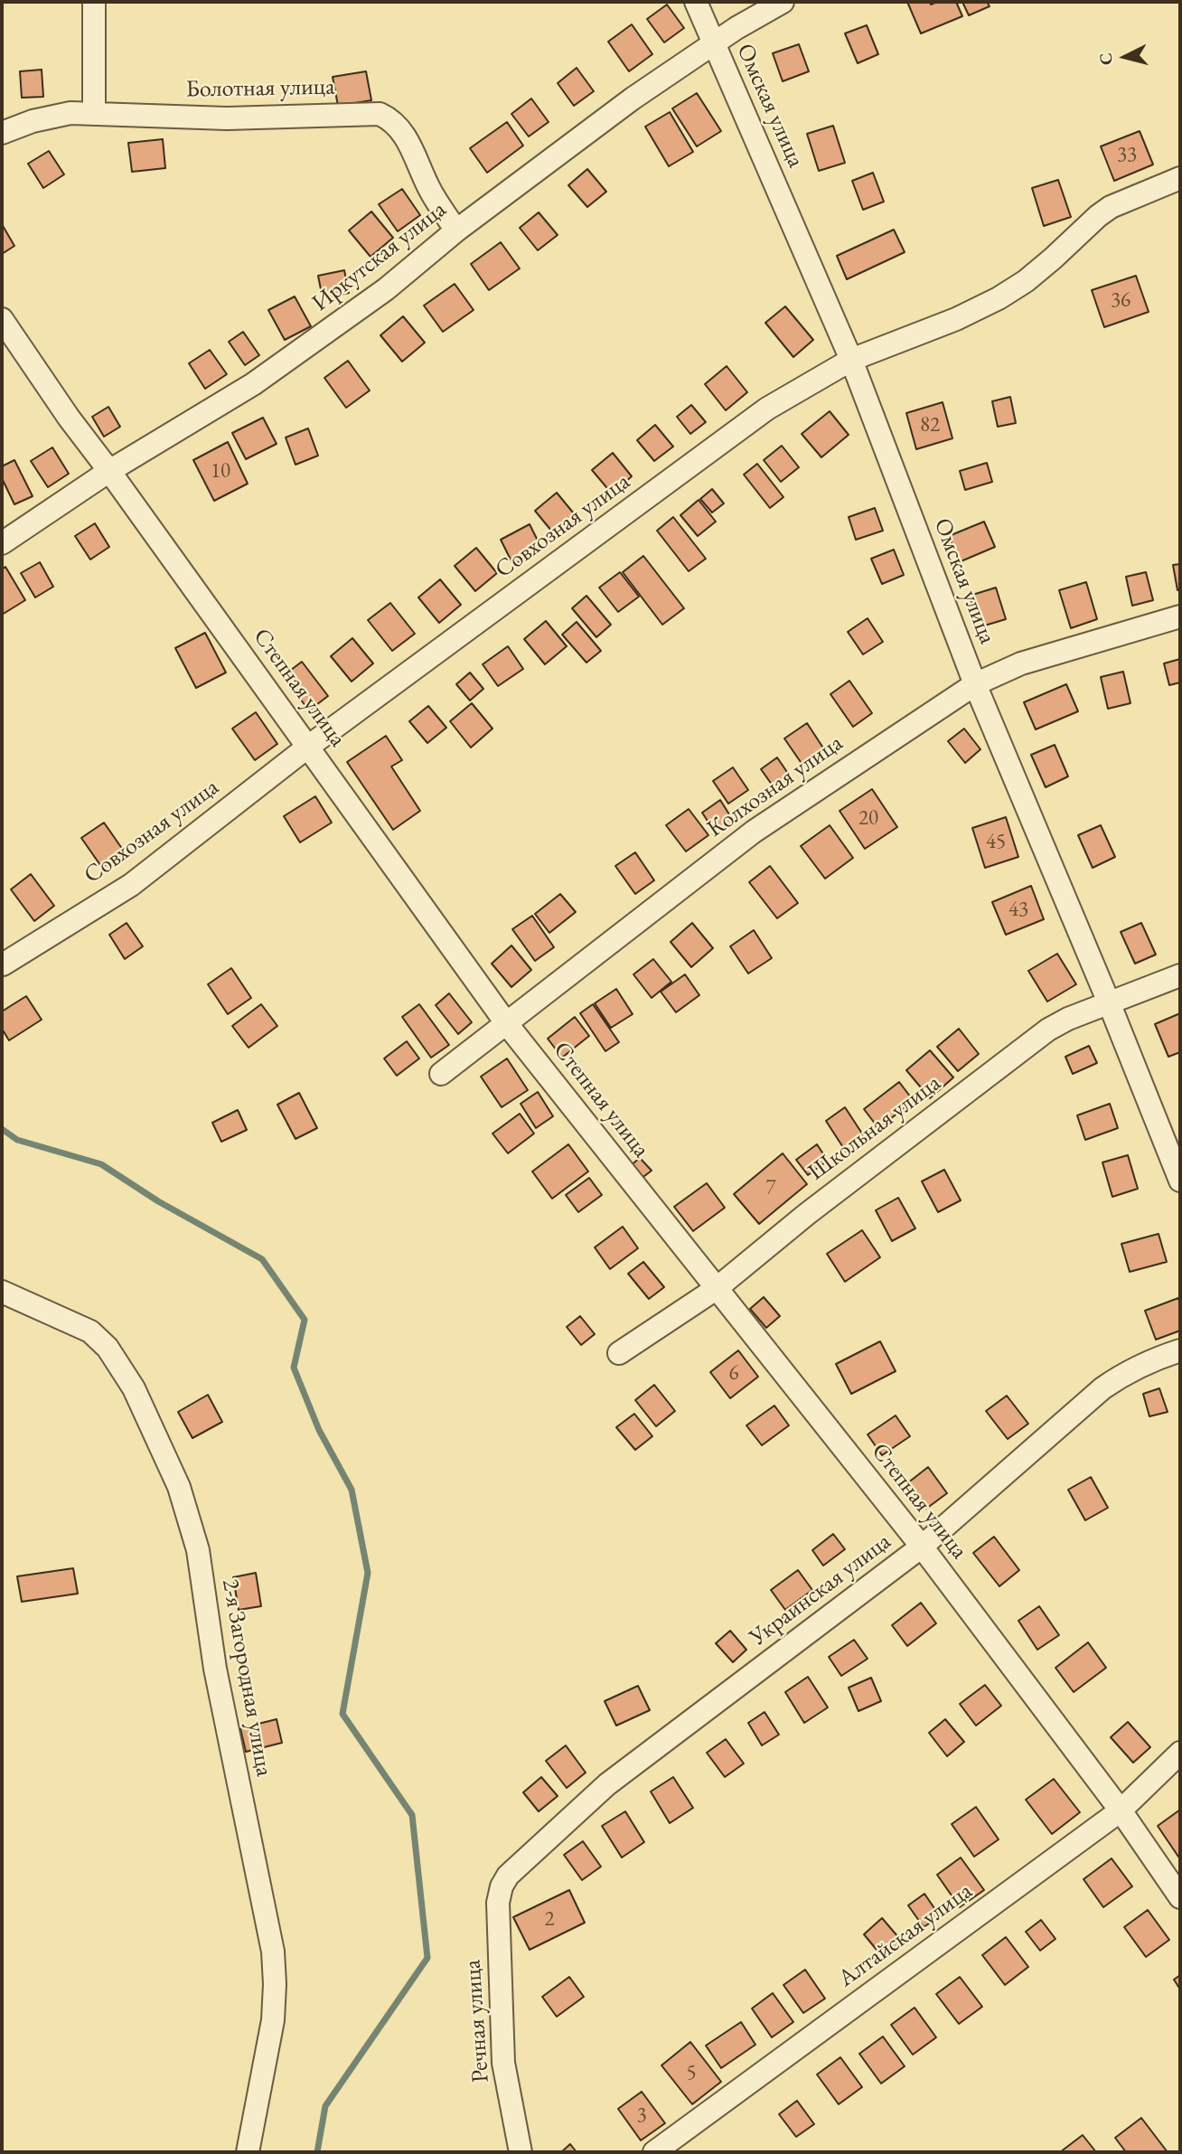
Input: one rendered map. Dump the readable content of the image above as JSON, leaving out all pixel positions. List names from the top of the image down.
{
  "streets": {
    "street": [
      "Болотная улица",
      "Омская улица",
      "Иркутская улица",
      "Совхозная улица",
      "Степная улица",
      "Колхозная улица",
      "Школьная улица",
      "Украинская улица",
      "2-я Загородная улица",
      "Алтайская улица",
      "Речная улица"
    ]
  },
  "crossings": [
    ["Болотная улица", "Иркутская улица"],
    ["Омская улица", "Иркутская улица"],
    ["Омская улица", "Совхозная улица"],
    ["Омская улица", "Колхозная улица"],
    ["Омская улица", "Школьная улица"],
    ["Иркутская улица", "Степная улица"],
    ["Совхозная улица", "Степная улица"],
    ["Степная улица", "Колхозная улица"],
    ["Степная улица", "Школьная улица"],
    ["Степная улица", "Украинская улица"],
    ["Степная улица", "Алтайская улица"],
    ["Украинская улица", "Речная улица"]
  ],
  "house_numbers": [
    "33",
    "36",
    "82",
    "10",
    "20",
    "45",
    "43",
    "7",
    "6",
    "2",
    "5",
    "3"
  ],
  "north": "left"
}
